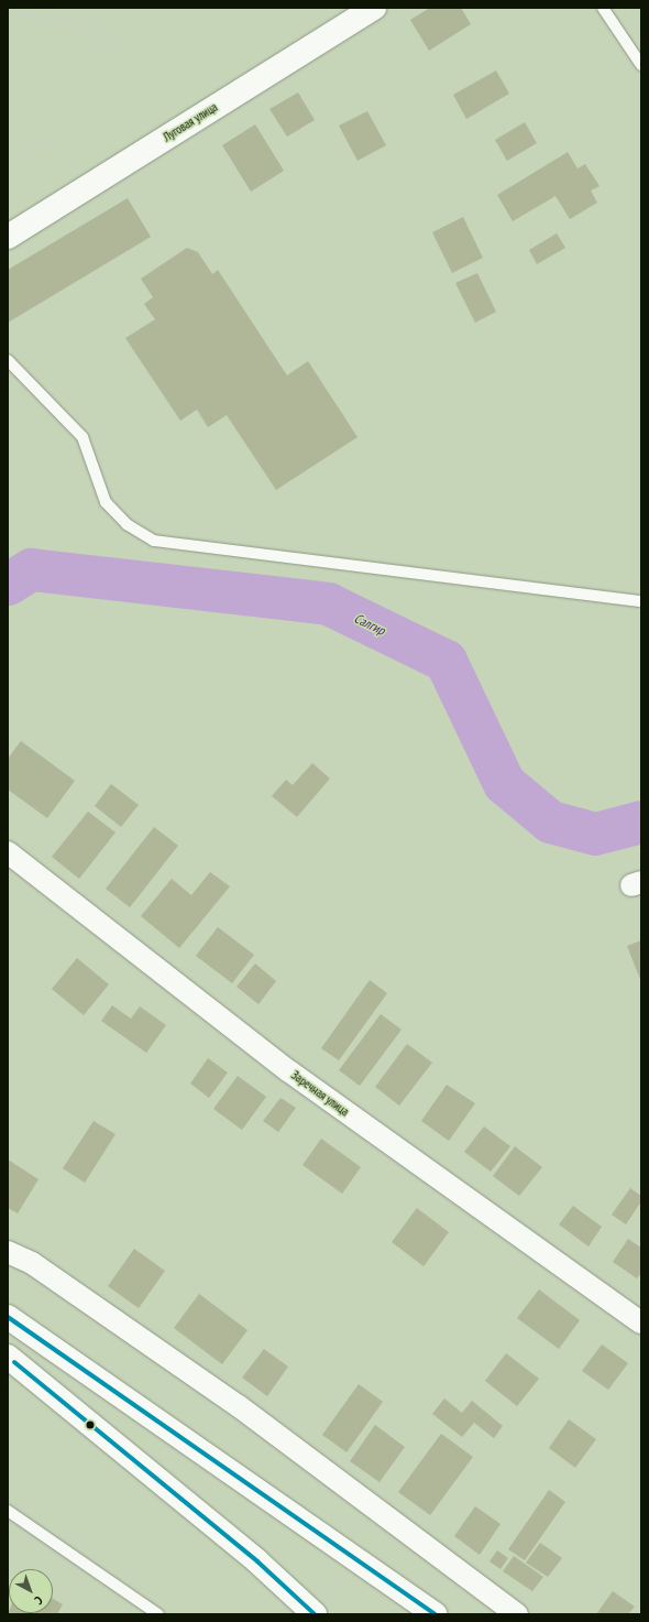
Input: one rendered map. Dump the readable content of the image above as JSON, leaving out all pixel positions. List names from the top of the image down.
{
  "streets": {
    "main road": ["Луговая улица"],
    "street": ["Заречная улица"]
  },
  "water": ["Салгир"],
  "north": "bottom right"
}
